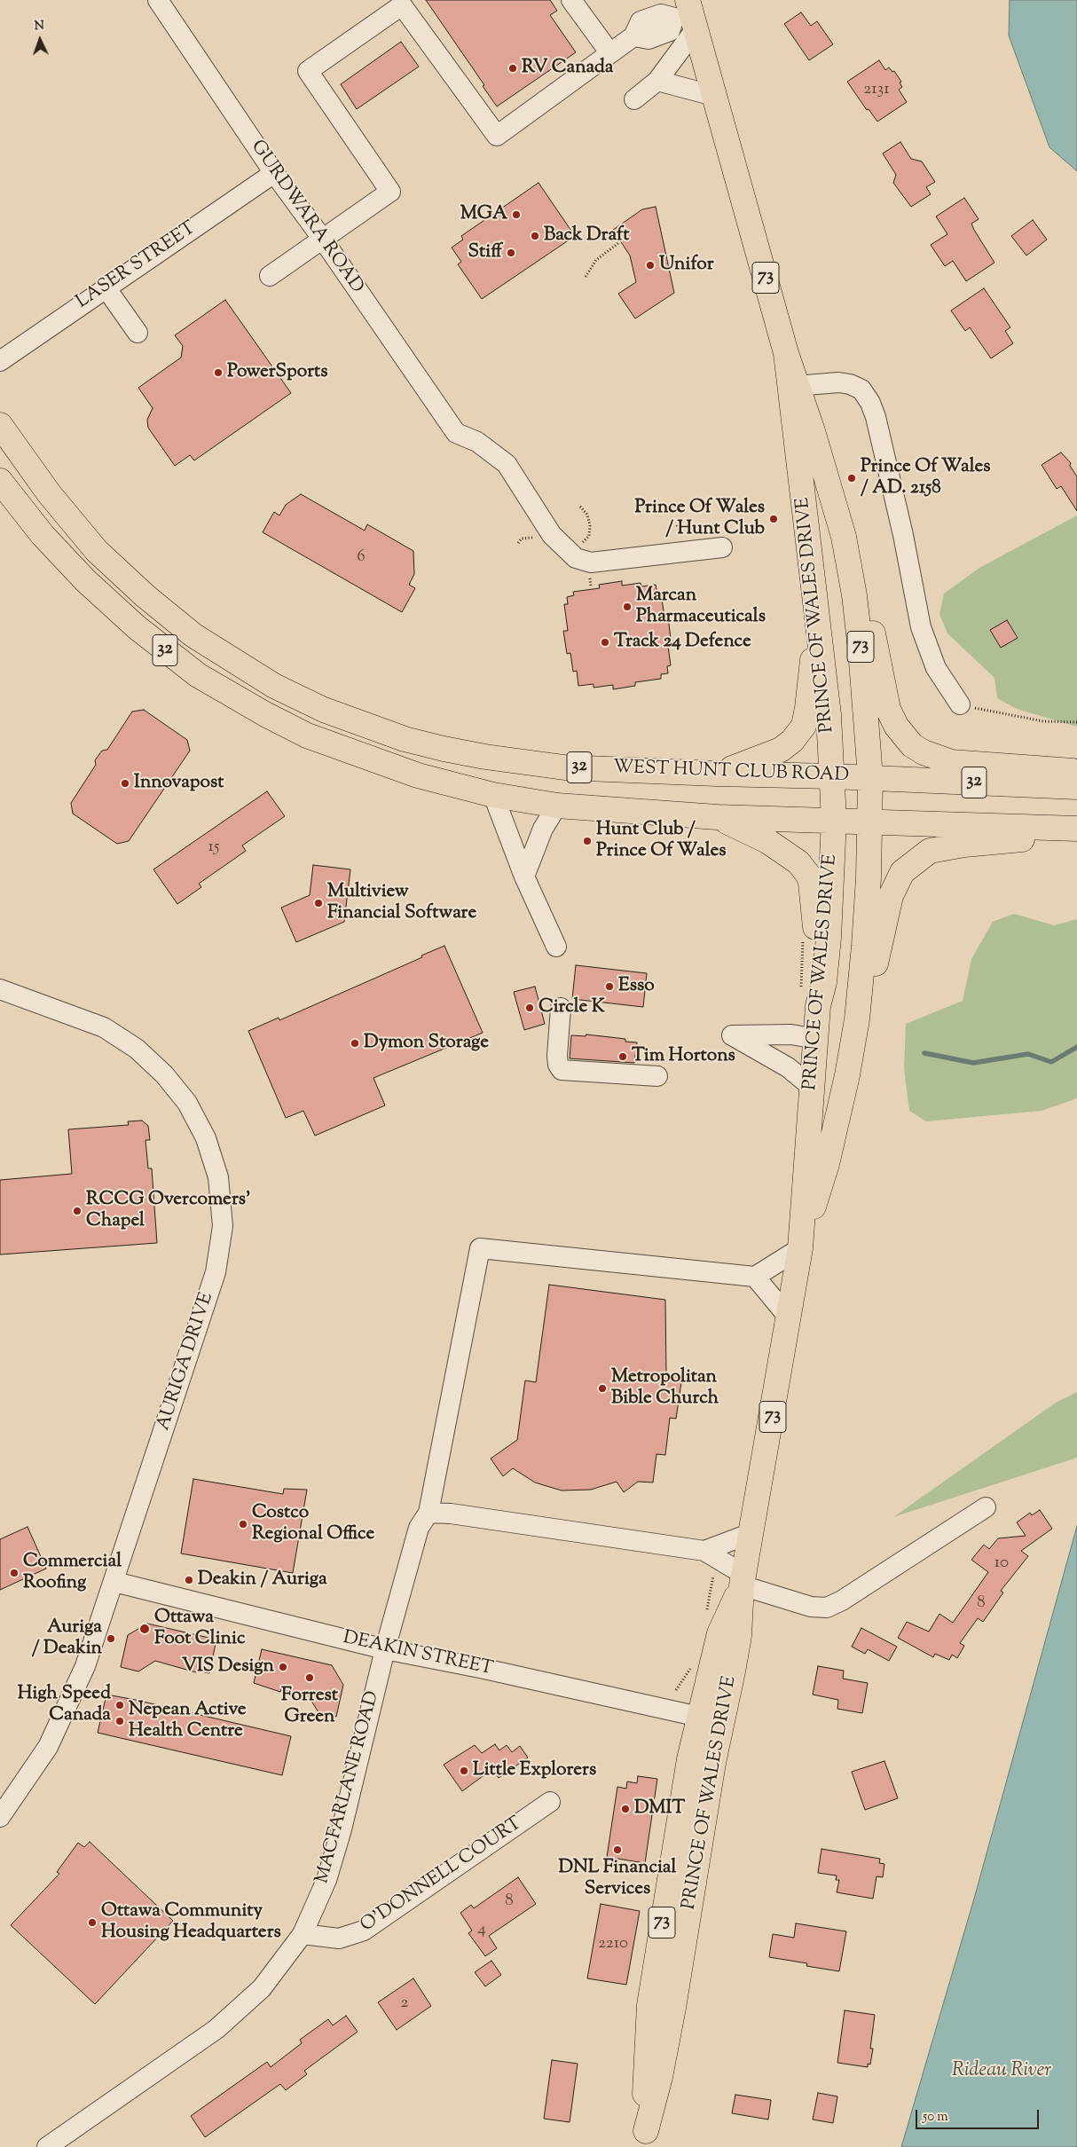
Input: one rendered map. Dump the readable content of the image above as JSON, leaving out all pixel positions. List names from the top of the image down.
{
  "streets": {
    "main road": [
      "73",
      "PRINCE OF WALES DRIVE",
      "32",
      "WEST HUNT CLUB ROAD"
    ],
    "street": [
      "GURDWARA ROAD",
      "LASER STREET",
      "AURIGA DRIVE",
      "DEAKIN STREET",
      "MACFARLANE ROAD",
      "O'DONNELL COURT"
    ]
  },
  "crossings": [
    ["GURDWARA ROAD", "LASER STREET"],
    ["PRINCE OF WALES DRIVE", "32"],
    ["PRINCE OF WALES DRIVE", "WEST HUNT CLUB ROAD"],
    ["PRINCE OF WALES DRIVE", "DEAKIN STREET"],
    ["AURIGA DRIVE", "DEAKIN STREET"],
    ["DEAKIN STREET", "MACFARLANE ROAD"],
    ["MACFARLANE ROAD", "O'DONNELL COURT"]
  ],
  "water": ["Rideau River"],
  "places": [
    "RV Canada",
    "MGA",
    "Back Draft",
    "Stiff",
    "Unifor",
    "PowerSports",
    "Prince Of Wales / AD. 2158",
    "Prince Of Wales / Hunt Club",
    "Marcan Pharmaceuticals",
    "Track 24 Defence",
    "Innovapost",
    "Hunt Club / Prince Of Wales",
    "Multiview Financial Software",
    "Esso",
    "Circle K",
    "Dymon Storage",
    "Tim Hortons",
    "RCCG Overcomers' Chapel",
    "Metropolitan Bible Church",
    "Costco Regional Office",
    "Commercial Roofing",
    "Deakin / Auriga",
    "Ottawa Foot Clinic",
    "Auriga / Deakin",
    "VIS Design",
    "Forrest Green",
    "High Speed Canada",
    "Nepean Active Health Centre",
    "Little Explorers",
    "DMIT",
    "DNL Financial Services",
    "Ottawa Community Housing Headquarters"
  ],
  "house_numbers": [
    "2131",
    "6",
    "15",
    "10",
    "8",
    "8",
    "4",
    "2210",
    "2"
  ],
  "scale_bar": "50 m",
  "north": "top"
}
